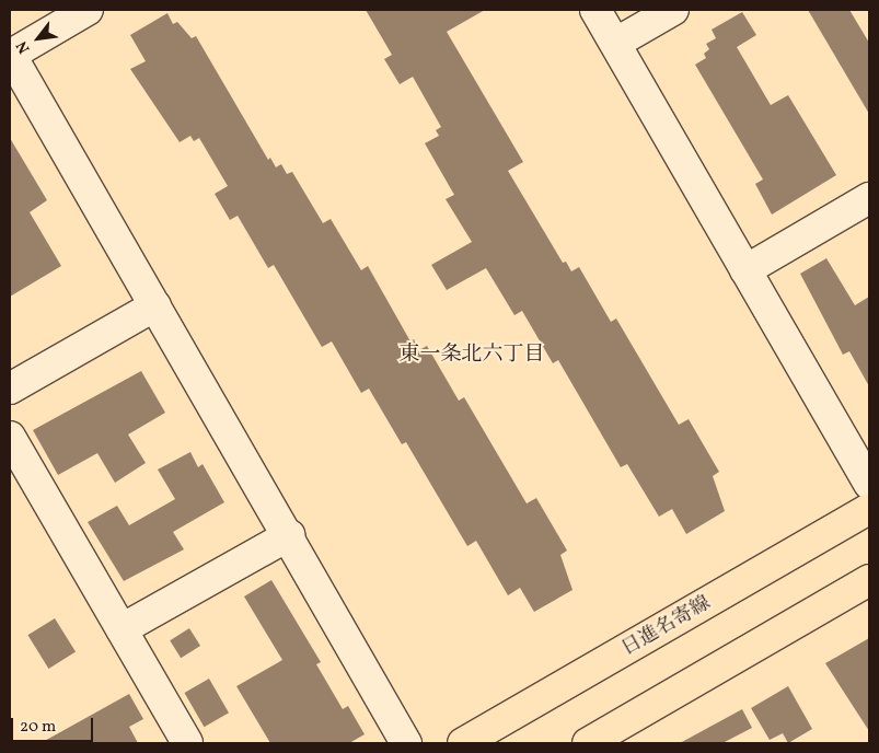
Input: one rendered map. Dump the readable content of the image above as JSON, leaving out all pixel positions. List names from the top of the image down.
{
  "streets": {
    "main road": ["日進名寄線"]
  },
  "districts": ["東一条北六丁目"],
  "scale_bar": "20 m",
  "north": "bottom left"
}
